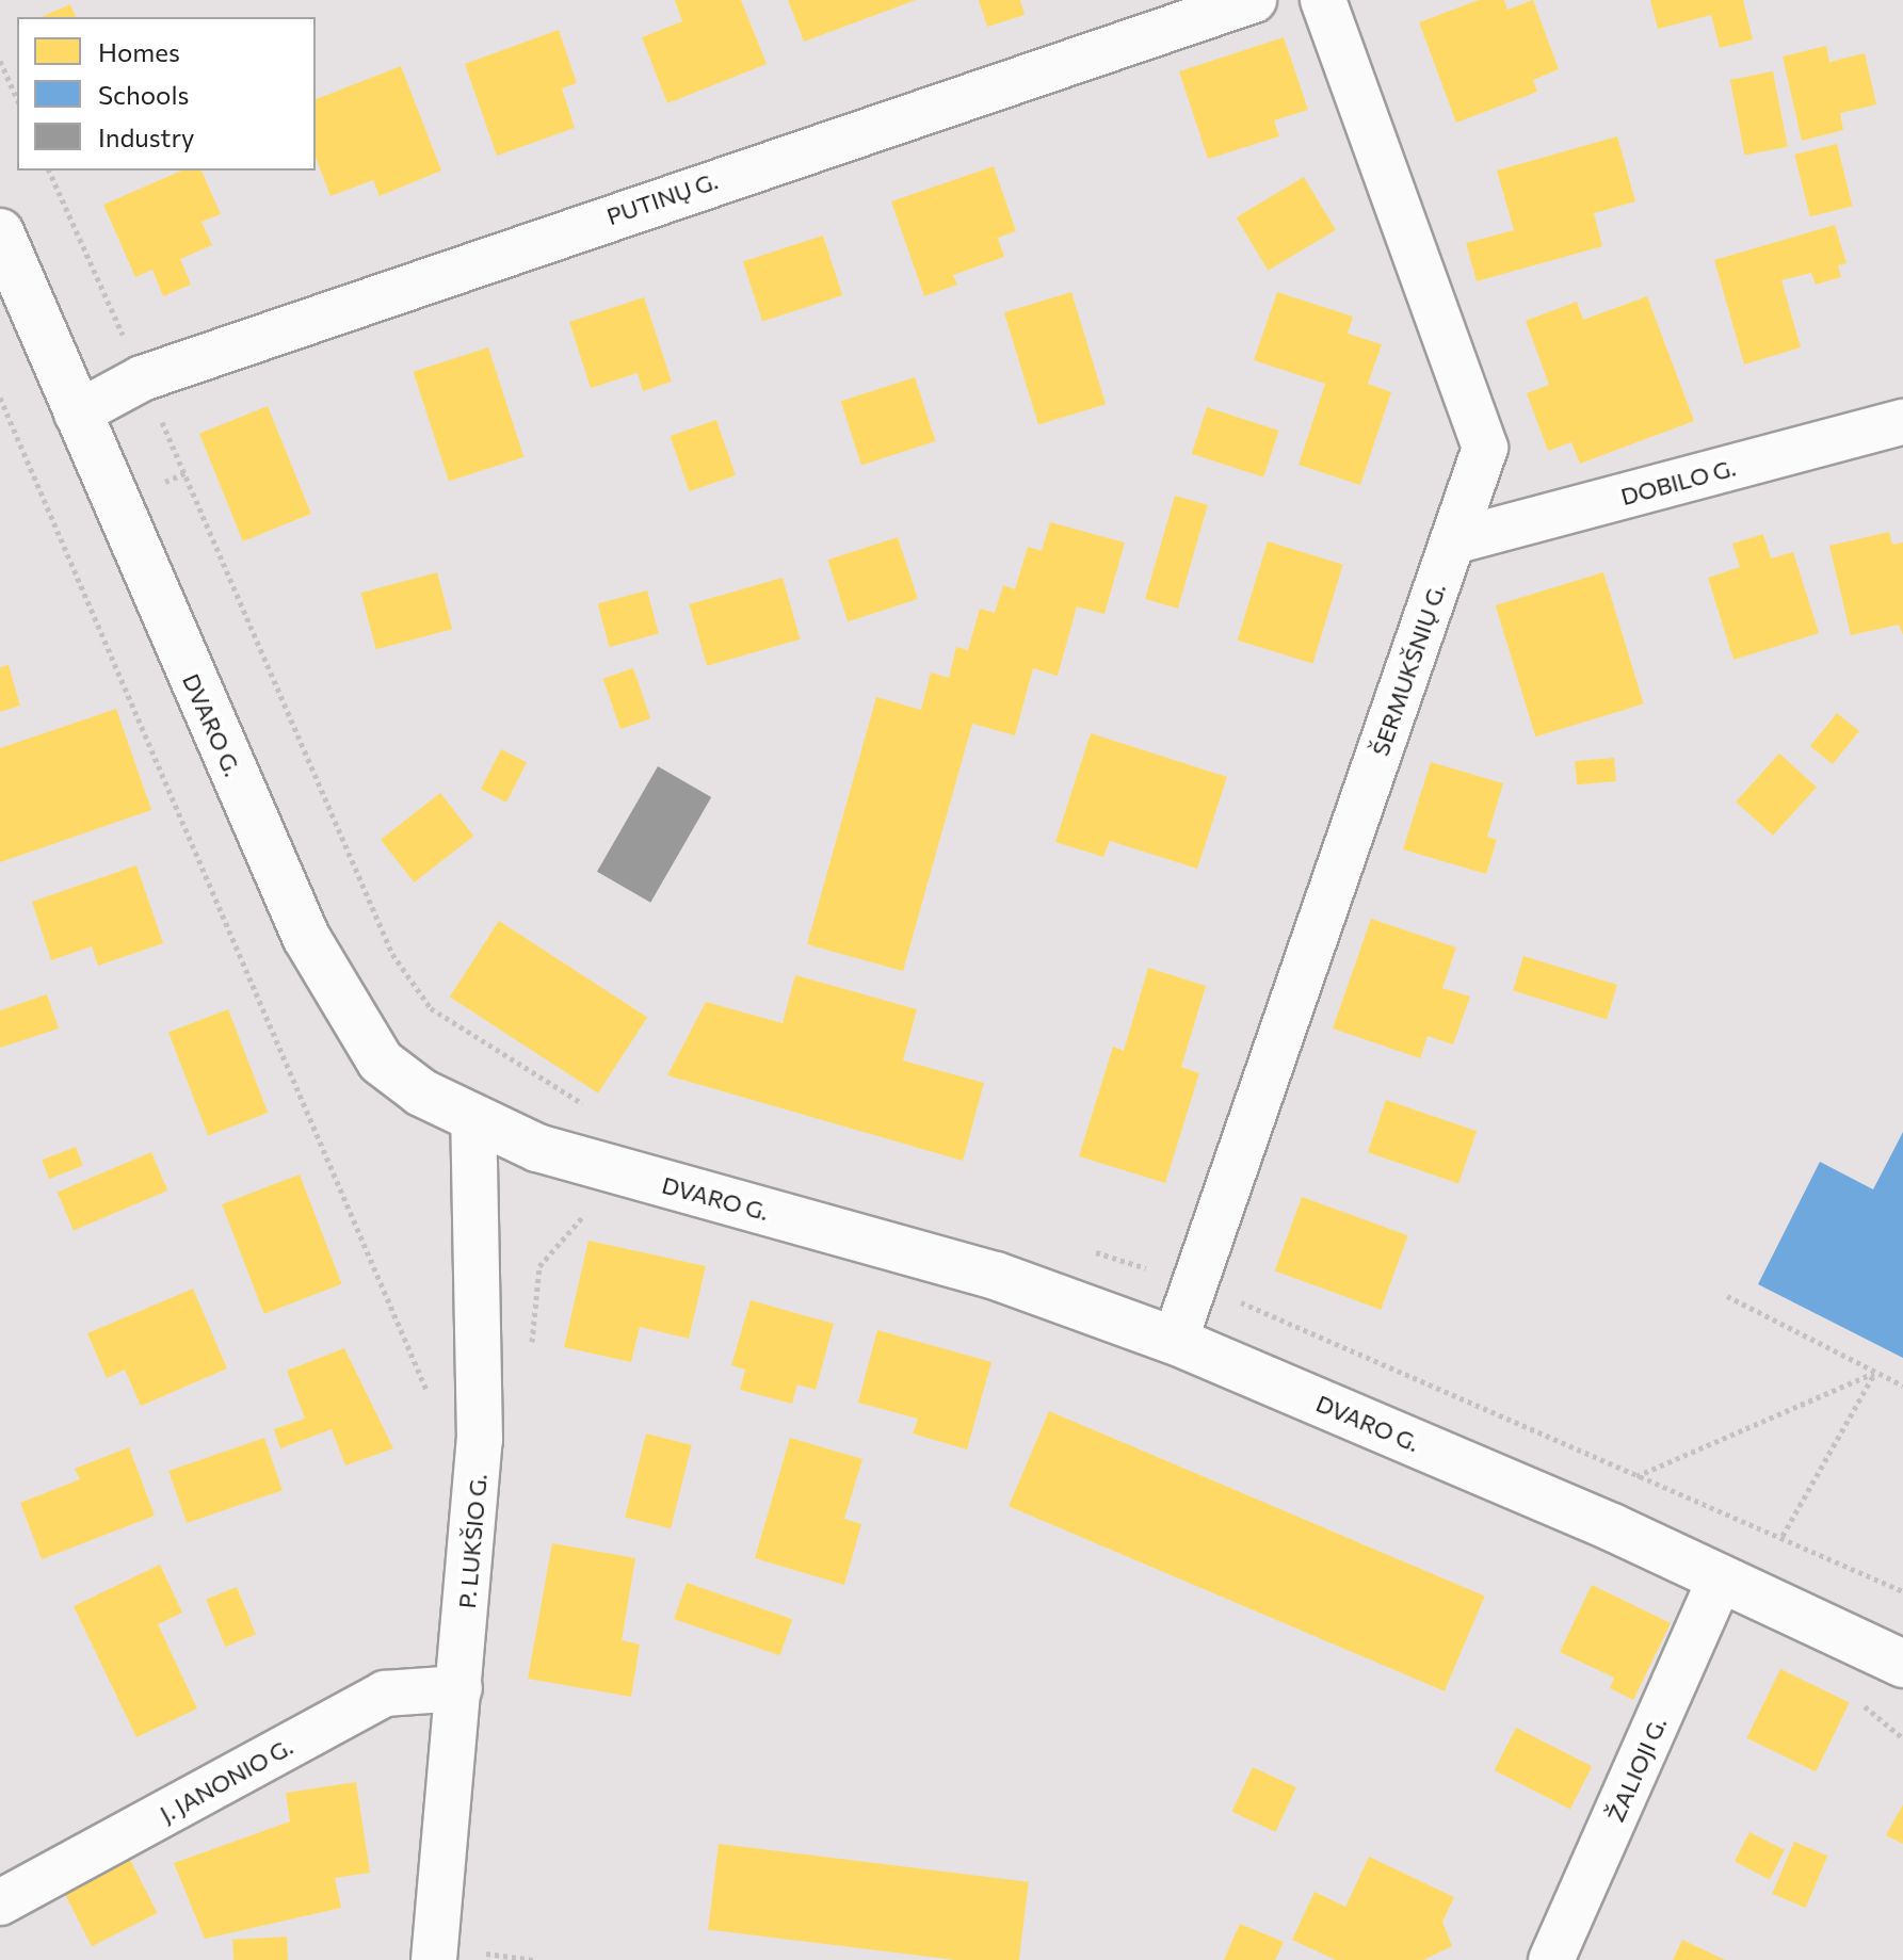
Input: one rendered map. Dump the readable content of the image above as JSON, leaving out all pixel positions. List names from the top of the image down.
{
  "streets": {
    "main road": ["DVARO G."],
    "street": [
      "PUTINŲ G.",
      "DOBILO G.",
      "ŠERMUKŠNIŲ G.",
      "P. LUKŠIO G.",
      "ŽALIOJI G.",
      "J. JANONIO G."
    ]
  },
  "crossings": [
    ["PUTINŲ G.", "DVARO G."],
    ["DOBILO G.", "ŠERMUKŠNIŲ G."],
    ["ŠERMUKŠNIŲ G.", "DVARO G."],
    ["DVARO G.", "P. LUKŠIO G."],
    ["DVARO G.", "ŽALIOJI G."],
    ["P. LUKŠIO G.", "J. JANONIO G."]
  ],
  "legend": ["Homes", "Schools", "Industry"]
}
